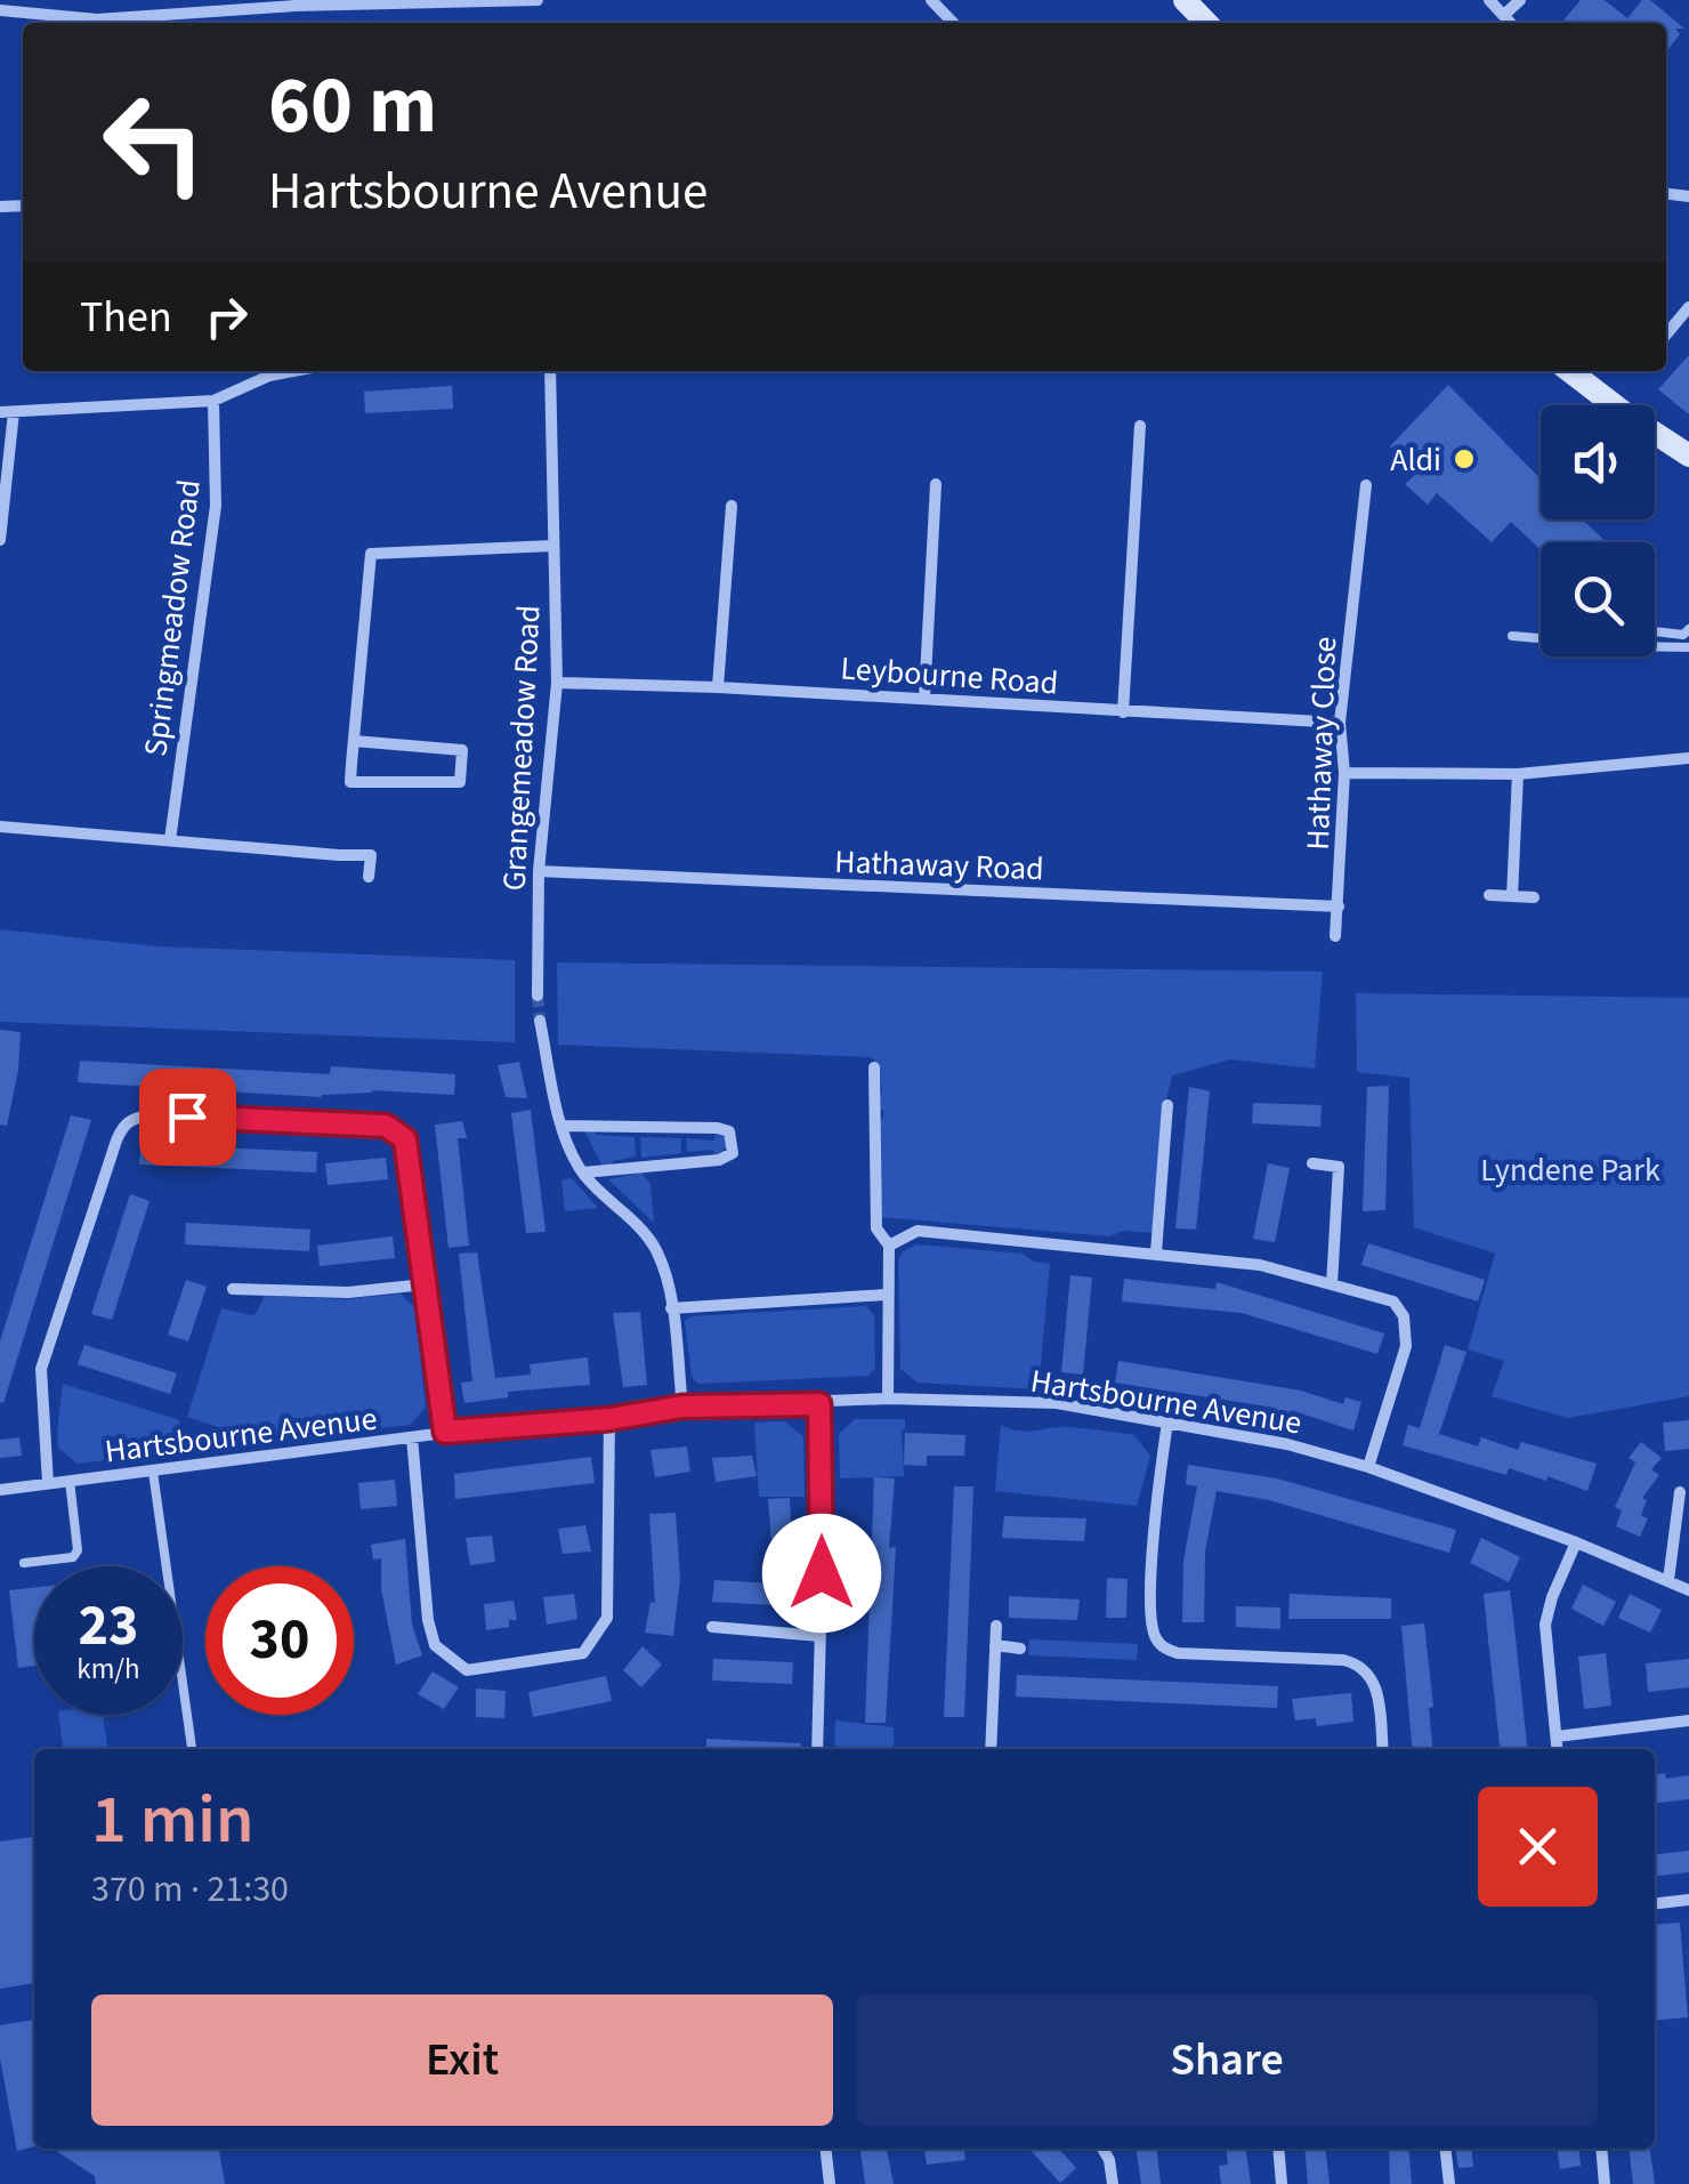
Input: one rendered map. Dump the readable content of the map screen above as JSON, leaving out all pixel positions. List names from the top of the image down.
{
  "streets": {
    "street": [
      "Springmeadow Road",
      "Leybourne Road",
      "Hathaway Close",
      "Grangemeadow Road",
      "Hathaway Road",
      "Hartsbourne Avenue"
    ]
  },
  "crossings": [
    ["Leybourne Road", "Hathaway Close"],
    ["Leybourne Road", "Grangemeadow Road"],
    ["Hathaway Close", "Hathaway Road"],
    ["Grangemeadow Road", "Hathaway Road"]
  ],
  "parks": ["Lyndene Park"],
  "places": ["Aldi"],
  "page": {
    "turn": ["60 m", "Hartsbourne Avenue"],
    "then": "Then",
    "speed": "23 km/h",
    "limit": "30",
    "heading": ["1 min", "370 m · 21:30"],
    "buttons": ["Exit", "Share"]
  }
}
